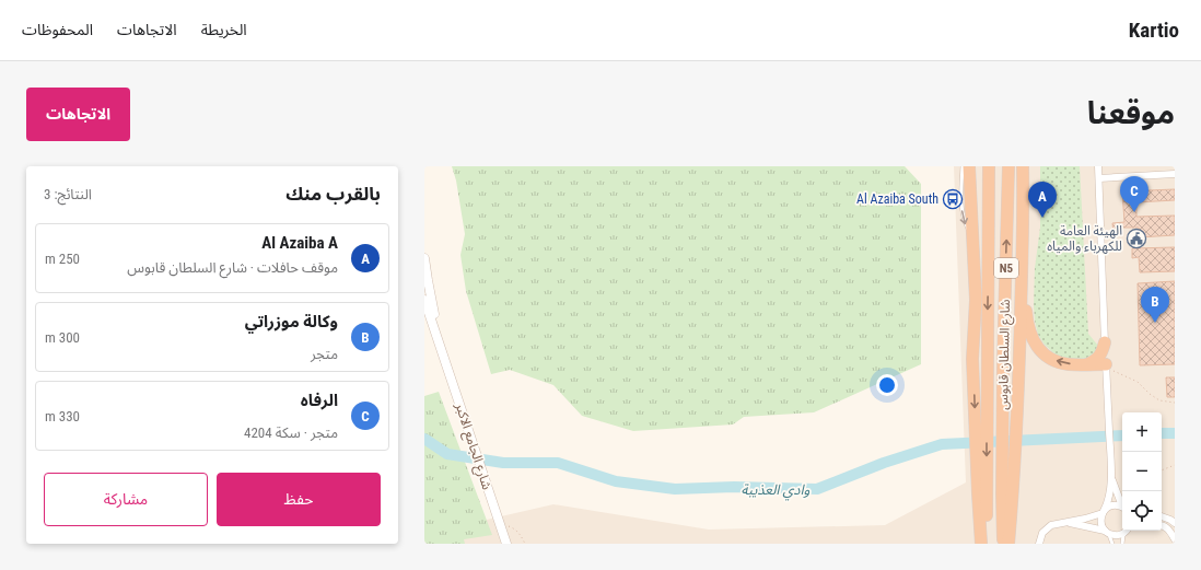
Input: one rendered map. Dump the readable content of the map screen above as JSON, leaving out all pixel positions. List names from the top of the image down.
{
  "streets": {
    "highway": ["N5", "شارع السلطان قابوس"],
    "street": ["شارع الجامع الاكبر"]
  },
  "water": ["وادي العذيبة"],
  "places": {
    "bus stop": ["Al Azaiba South"],
    "public building": ["الهيئة العامة للكهرباء والمياه"]
  },
  "page": {
    "header": "Kartio",
    "nav": ["الخريطة", "الاتجاهات", "المحفوظات"],
    "title": "موقعنا",
    "buttons": [
      "الاتجاهات",
      ["حفظ", "مشاركة"]
    ],
    "heading": ["بالقرب منك", "النتائج: 3"],
    "pins": ["C", "A", "B"],
    "list": [
      {
        "mark": "A",
        "name": "Al Azaiba A",
        "note": "موقف حافلات · شارع السلطان قابوس",
        "value": "250 m"
      },
      {
        "mark": "B",
        "name": "وكالة موزراتي",
        "note": "متجر",
        "value": "300 m"
      },
      {
        "mark": "C",
        "name": "الرفاه",
        "note": "متجر · سكة 4204",
        "value": "330 m"
      }
    ],
    "map_buttons": ["+", "−"]
  }
}
